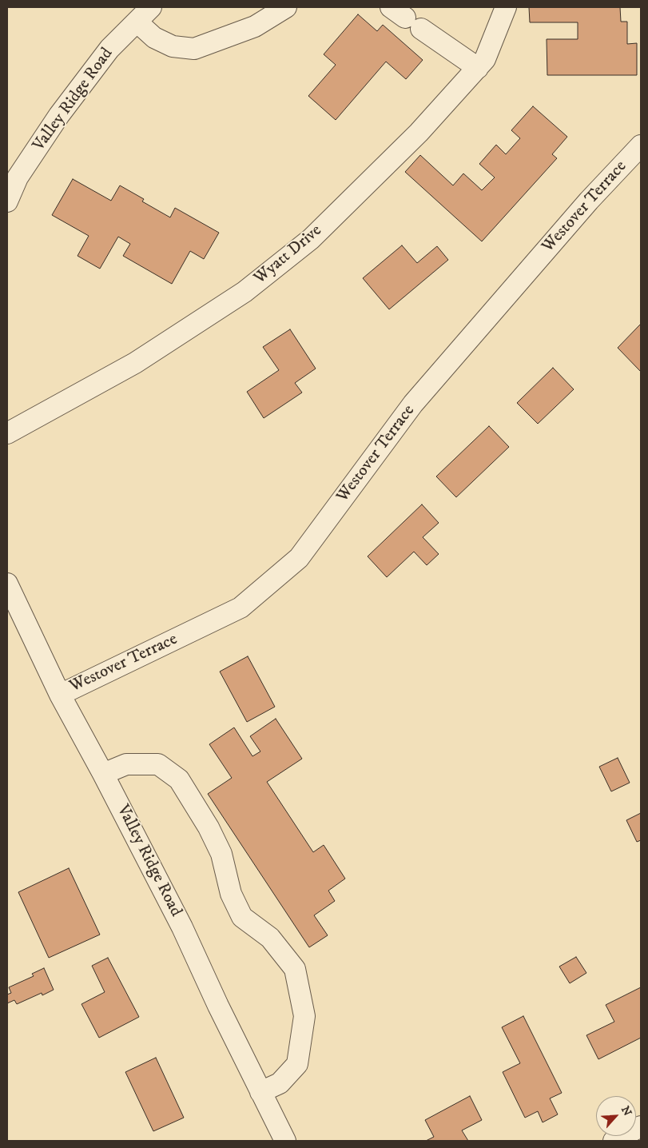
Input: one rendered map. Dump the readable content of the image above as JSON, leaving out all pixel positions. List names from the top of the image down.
{
  "streets": {
    "street": ["Valley Ridge Road", "Westover Terrace", "Wyatt Drive"]
  },
  "crossings": [
    ["Valley Ridge Road", "Westover Terrace"]
  ],
  "north": "top right"
}
